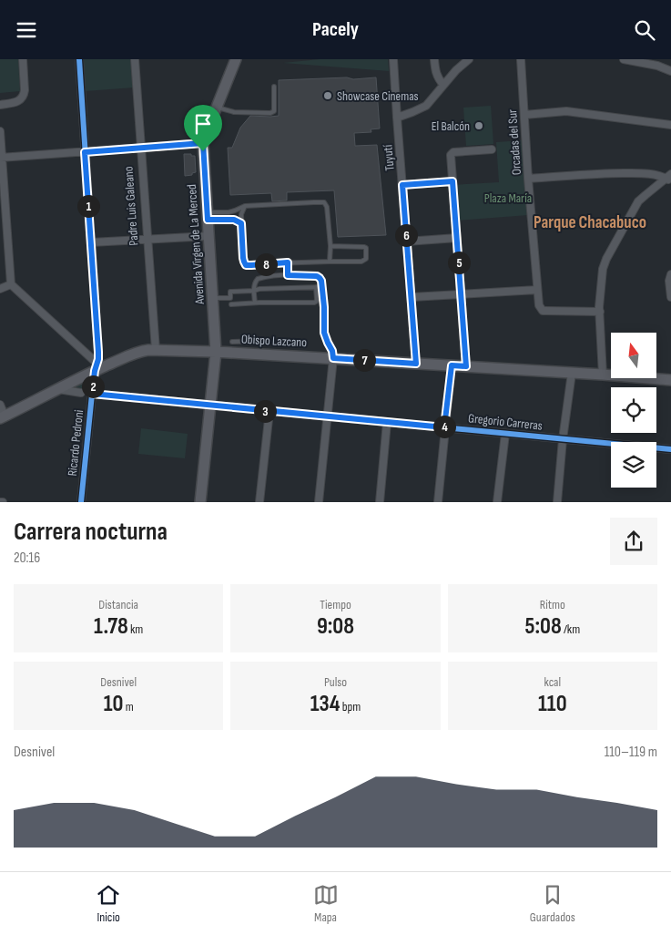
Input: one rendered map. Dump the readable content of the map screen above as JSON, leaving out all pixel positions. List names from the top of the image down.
{
  "streets": {
    "main road": ["Avenida Virgen de La Merced", "Obispo Lazcano"],
    "street": [
      "Orcadas del Sur",
      "Tuyutí",
      "Padre Luis Galeano",
      "Gregorio Carreras",
      "Ricardo Pedroni"
    ]
  },
  "crossings": [
    ["Tuyutí", "Obispo Lazcano"],
    ["Padre Luis Galeano", "Obispo Lazcano"],
    ["Avenida Virgen de La Merced", "Obispo Lazcano"],
    ["Obispo Lazcano", "Ricardo Pedroni"],
    ["Gregorio Carreras", "Ricardo Pedroni"]
  ],
  "districts": ["Parque Chacabuco"],
  "parks": ["Plaza María"],
  "places": ["Showcase Cinemas", "El Balcón"],
  "north": "top",
  "page": {
    "header": "Pacely",
    "pins": [
      "1",
      "6",
      "5",
      "8",
      "7",
      "2",
      "3",
      "4"
    ],
    "heading": ["Carrera nocturna", "20:16"],
    "stats": [
      ["Distancia", "1.78 km"],
      ["Tiempo", "9:08"],
      ["Ritmo", "5:08 /km"],
      ["Desnivel", "10 m"],
      ["Pulso", "134 bpm"],
      ["kcal", "110"]
    ],
    "chart": ["Desnivel", "110–119 m"],
    "tabs": ["Inicio", "Mapa", "Guardados"]
  }
}
